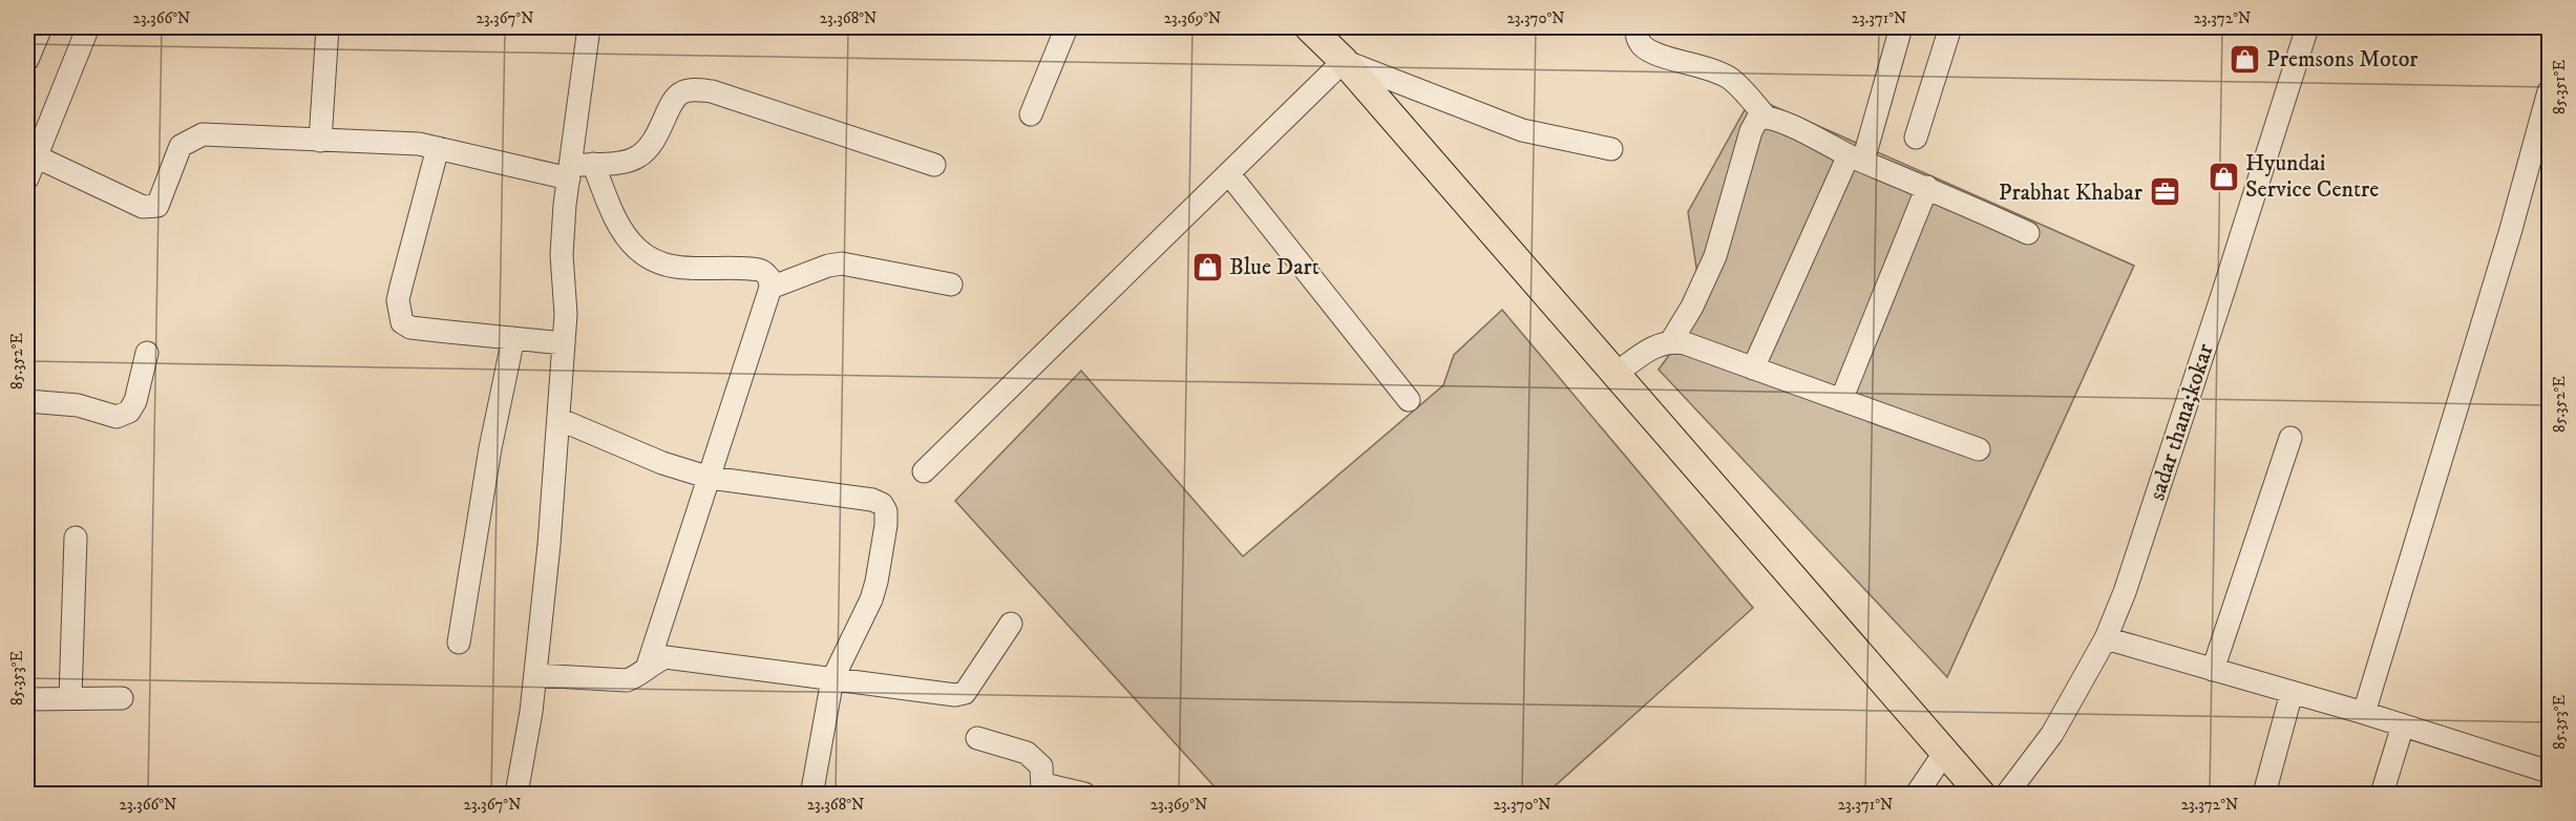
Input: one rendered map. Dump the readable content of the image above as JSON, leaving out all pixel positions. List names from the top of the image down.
{
  "streets": {
    "street": ["sadar thana;kokar"]
  },
  "places": {
    "shop": ["Premsons Motor", "Hyundai Service Centre", "Blue Dart"],
    "office": ["Prabhat Khabar"]
  },
  "coordinates": [
    "23.366°N",
    "23.367°N",
    "23.368°N",
    "23.369°N",
    "23.370°N",
    "23.371°N",
    "23.372°N",
    "85.351°E",
    "85.352°E",
    "85.353°E"
  ]
}
